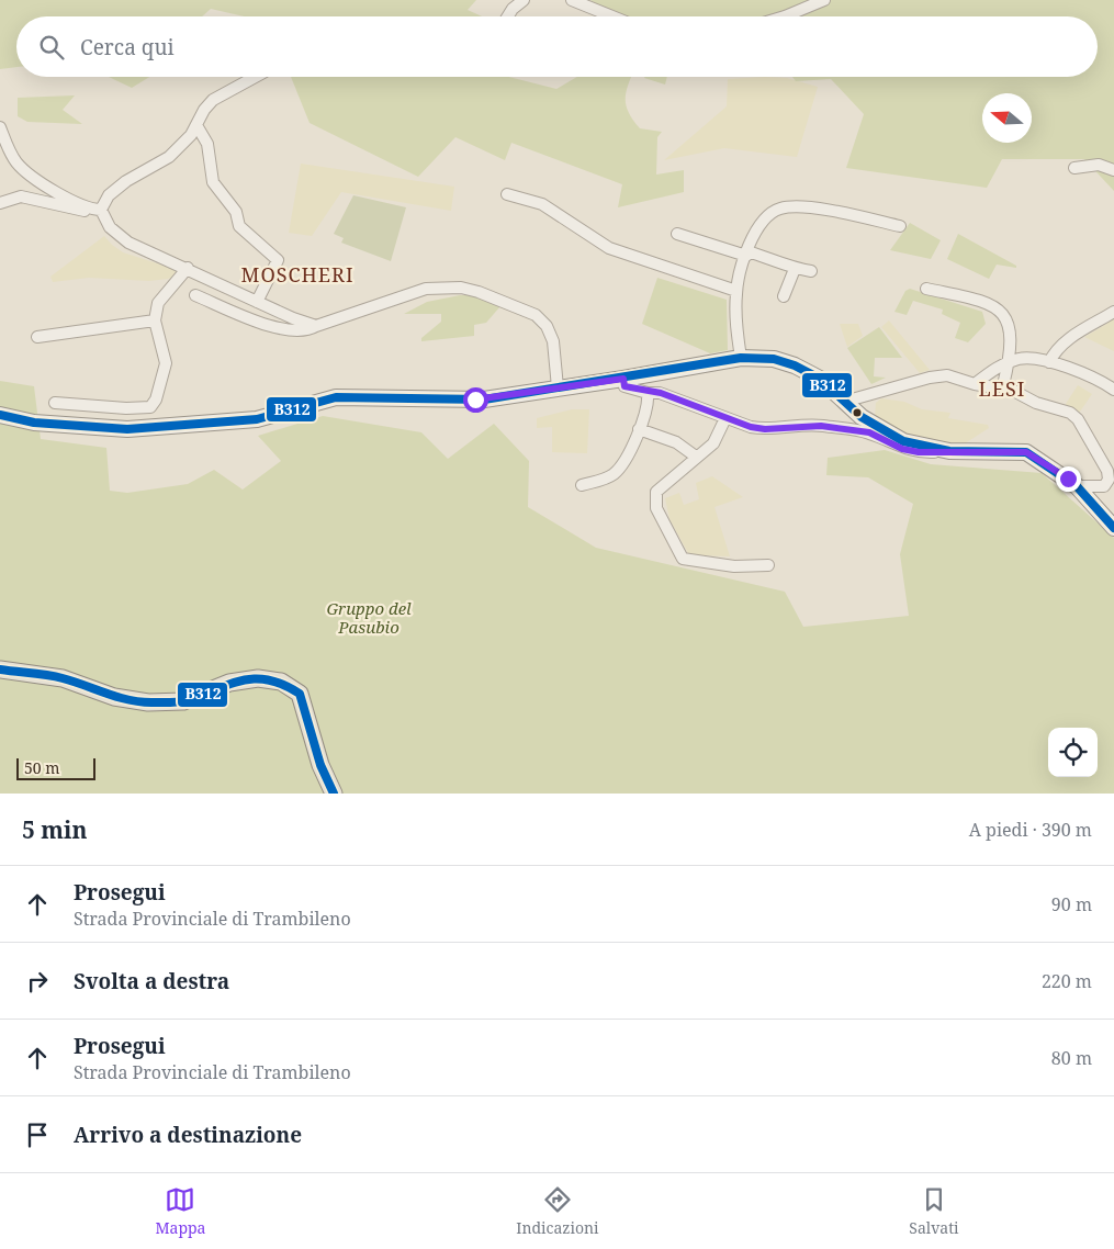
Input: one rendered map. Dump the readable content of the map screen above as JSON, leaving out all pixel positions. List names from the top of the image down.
{
  "districts": ["MOSCHERI", "LESI"],
  "parks": ["Gruppo del Pasubio"],
  "lines": ["transit line B312"],
  "scale_bar": "50 m",
  "north": "left",
  "page": {
    "search": "Cerca qui",
    "scale": "50 m",
    "heading": ["5 min", "A piedi · 390 m"],
    "list": [
      ["Prosegui", "Strada Provinciale di Trambileno", "90 m"],
      ["Svolta a destra", "220 m"],
      ["Prosegui", "Strada Provinciale di Trambileno", "80 m"],
      "Arrivo a destinazione"
    ],
    "nav": ["Mappa", "Indicazioni", "Salvati"]
  }
}
